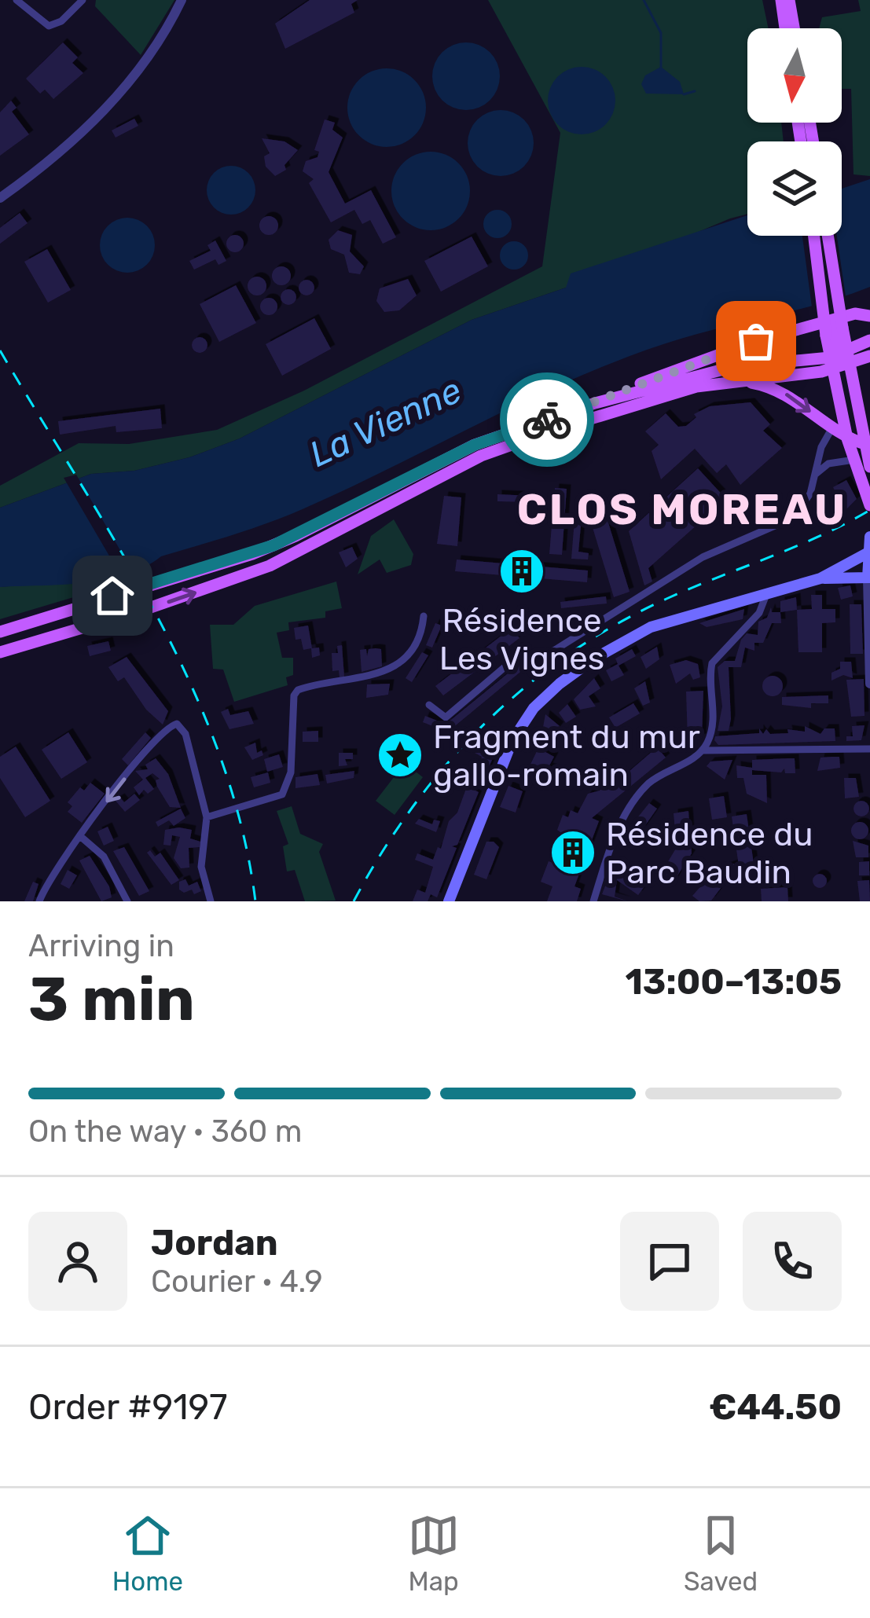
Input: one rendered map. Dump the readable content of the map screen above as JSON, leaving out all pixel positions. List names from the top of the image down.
{
  "districts": ["CLOS MOREAU"],
  "water": ["La Vienne"],
  "places": {
    "building": ["Résidence Les Vignes", "Résidence du Parc Baudin"],
    "place": ["Fragment du mur gallo-romain"]
  },
  "north": "bottom",
  "page": {
    "heading": ["3 min", "Arriving in", "13:00–13:05"],
    "panel": [
      "Jordan",
      "Courier · 4.9",
      "Order #9197",
      "€44.50"
    ],
    "bar": "On the way · 360 m",
    "tabs": ["Home", "Map", "Saved"]
  }
}
